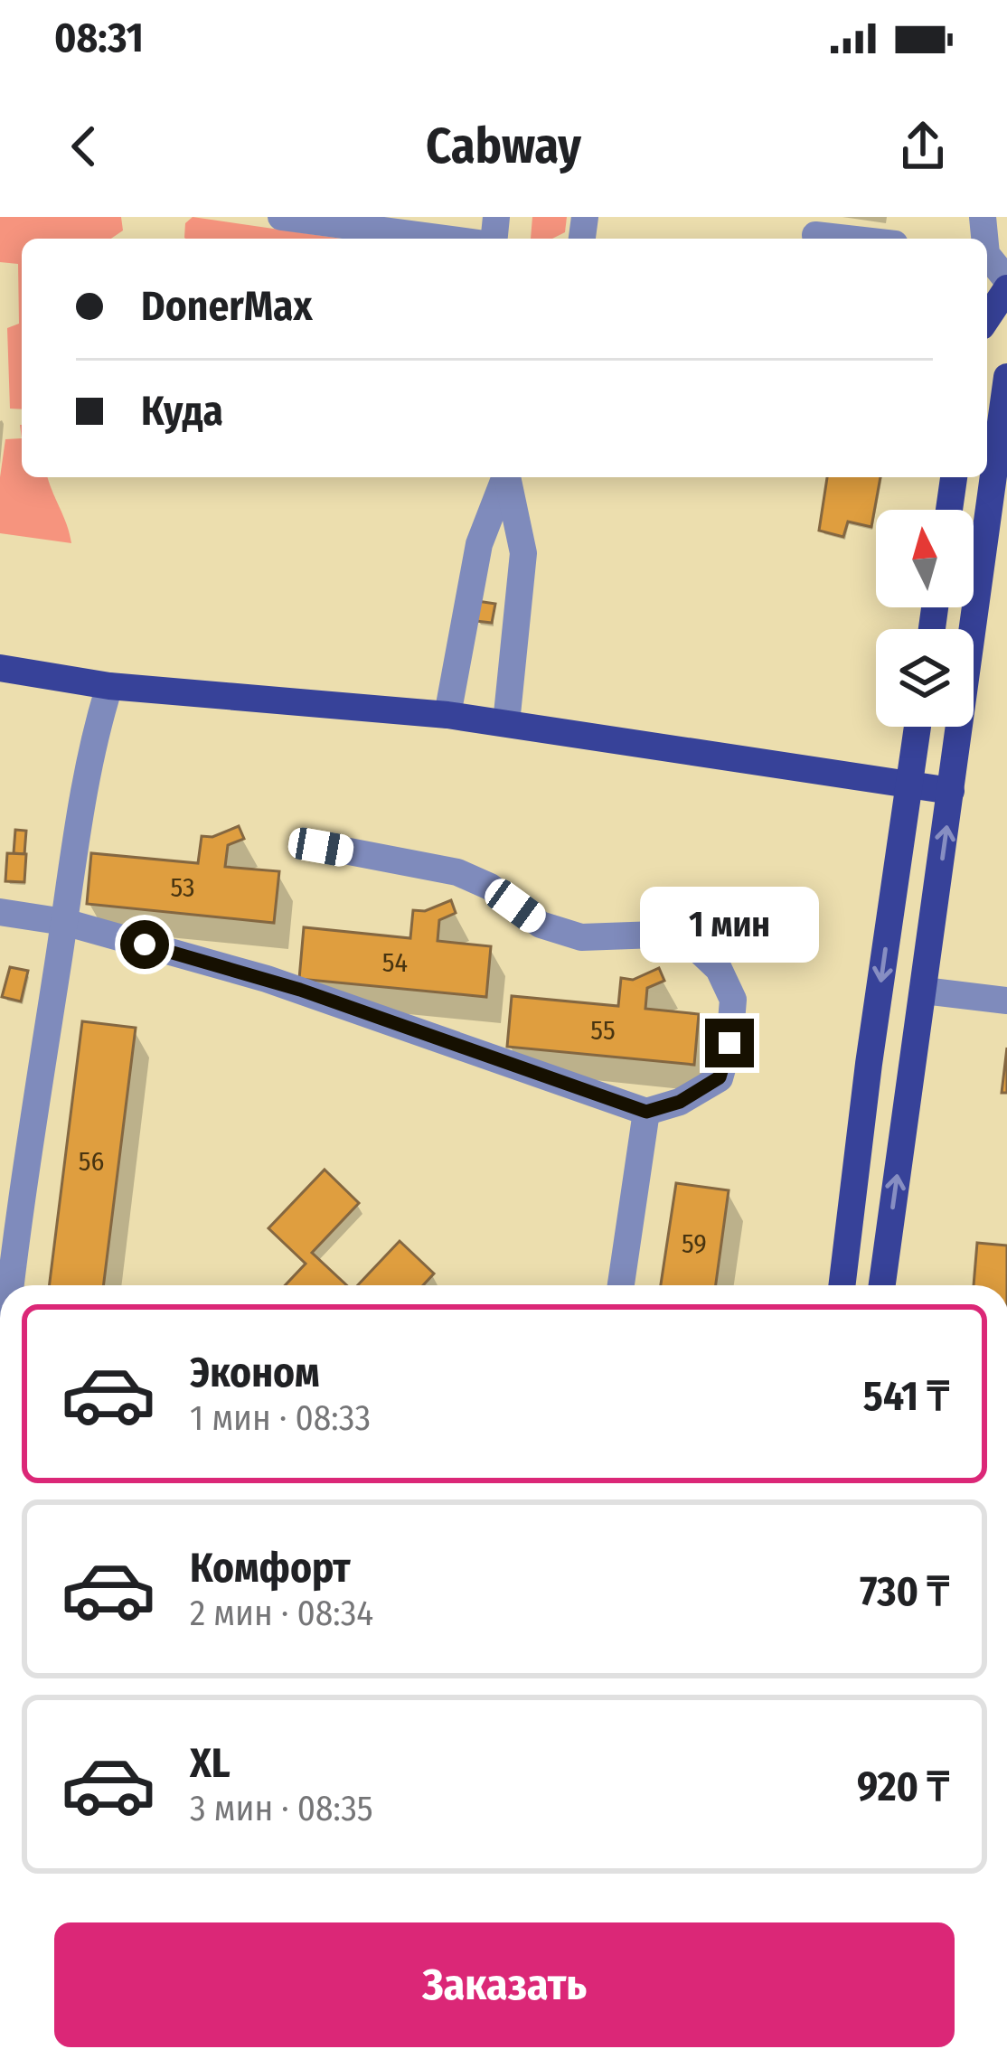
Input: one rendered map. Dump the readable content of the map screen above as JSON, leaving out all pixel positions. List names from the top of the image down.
{
  "house_numbers": [
    "53",
    "54",
    "55",
    "56",
    "59"
  ],
  "north": "top",
  "page": {
    "status": "08:31",
    "header": "Cabway",
    "banner": ["DonerMax", "Куда"],
    "bubble": "1 мин",
    "list": [
      {
        "name": "Эконом",
        "note": "1 мин · 08:33",
        "value": "541 ₸"
      },
      {
        "name": "Комфорт",
        "note": "2 мин · 08:34",
        "value": "730 ₸"
      },
      {
        "name": "XL",
        "note": "3 мин · 08:35",
        "value": "920 ₸"
      }
    ],
    "buttons": "Заказать"
  }
}
